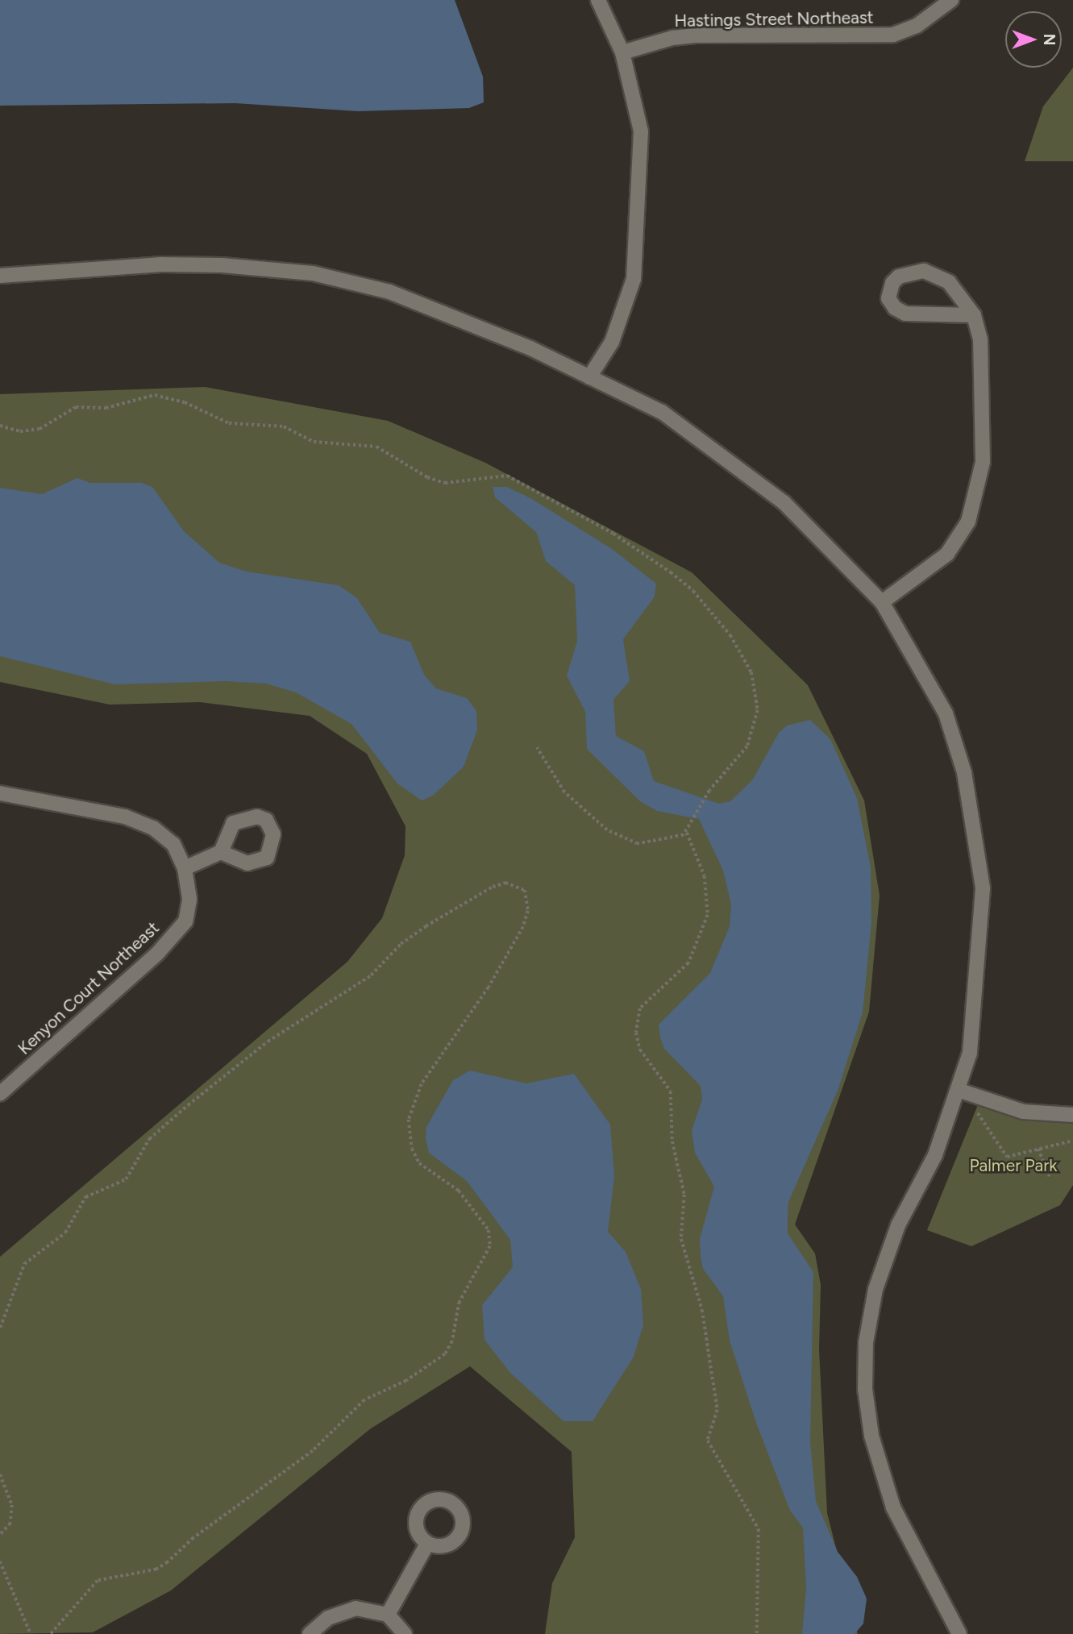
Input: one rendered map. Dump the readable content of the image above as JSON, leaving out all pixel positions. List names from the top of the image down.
{
  "streets": {
    "street": ["Hastings Street Northeast", "Kenyon Court Northeast"]
  },
  "parks": ["Palmer Park"],
  "north": "right"
}
